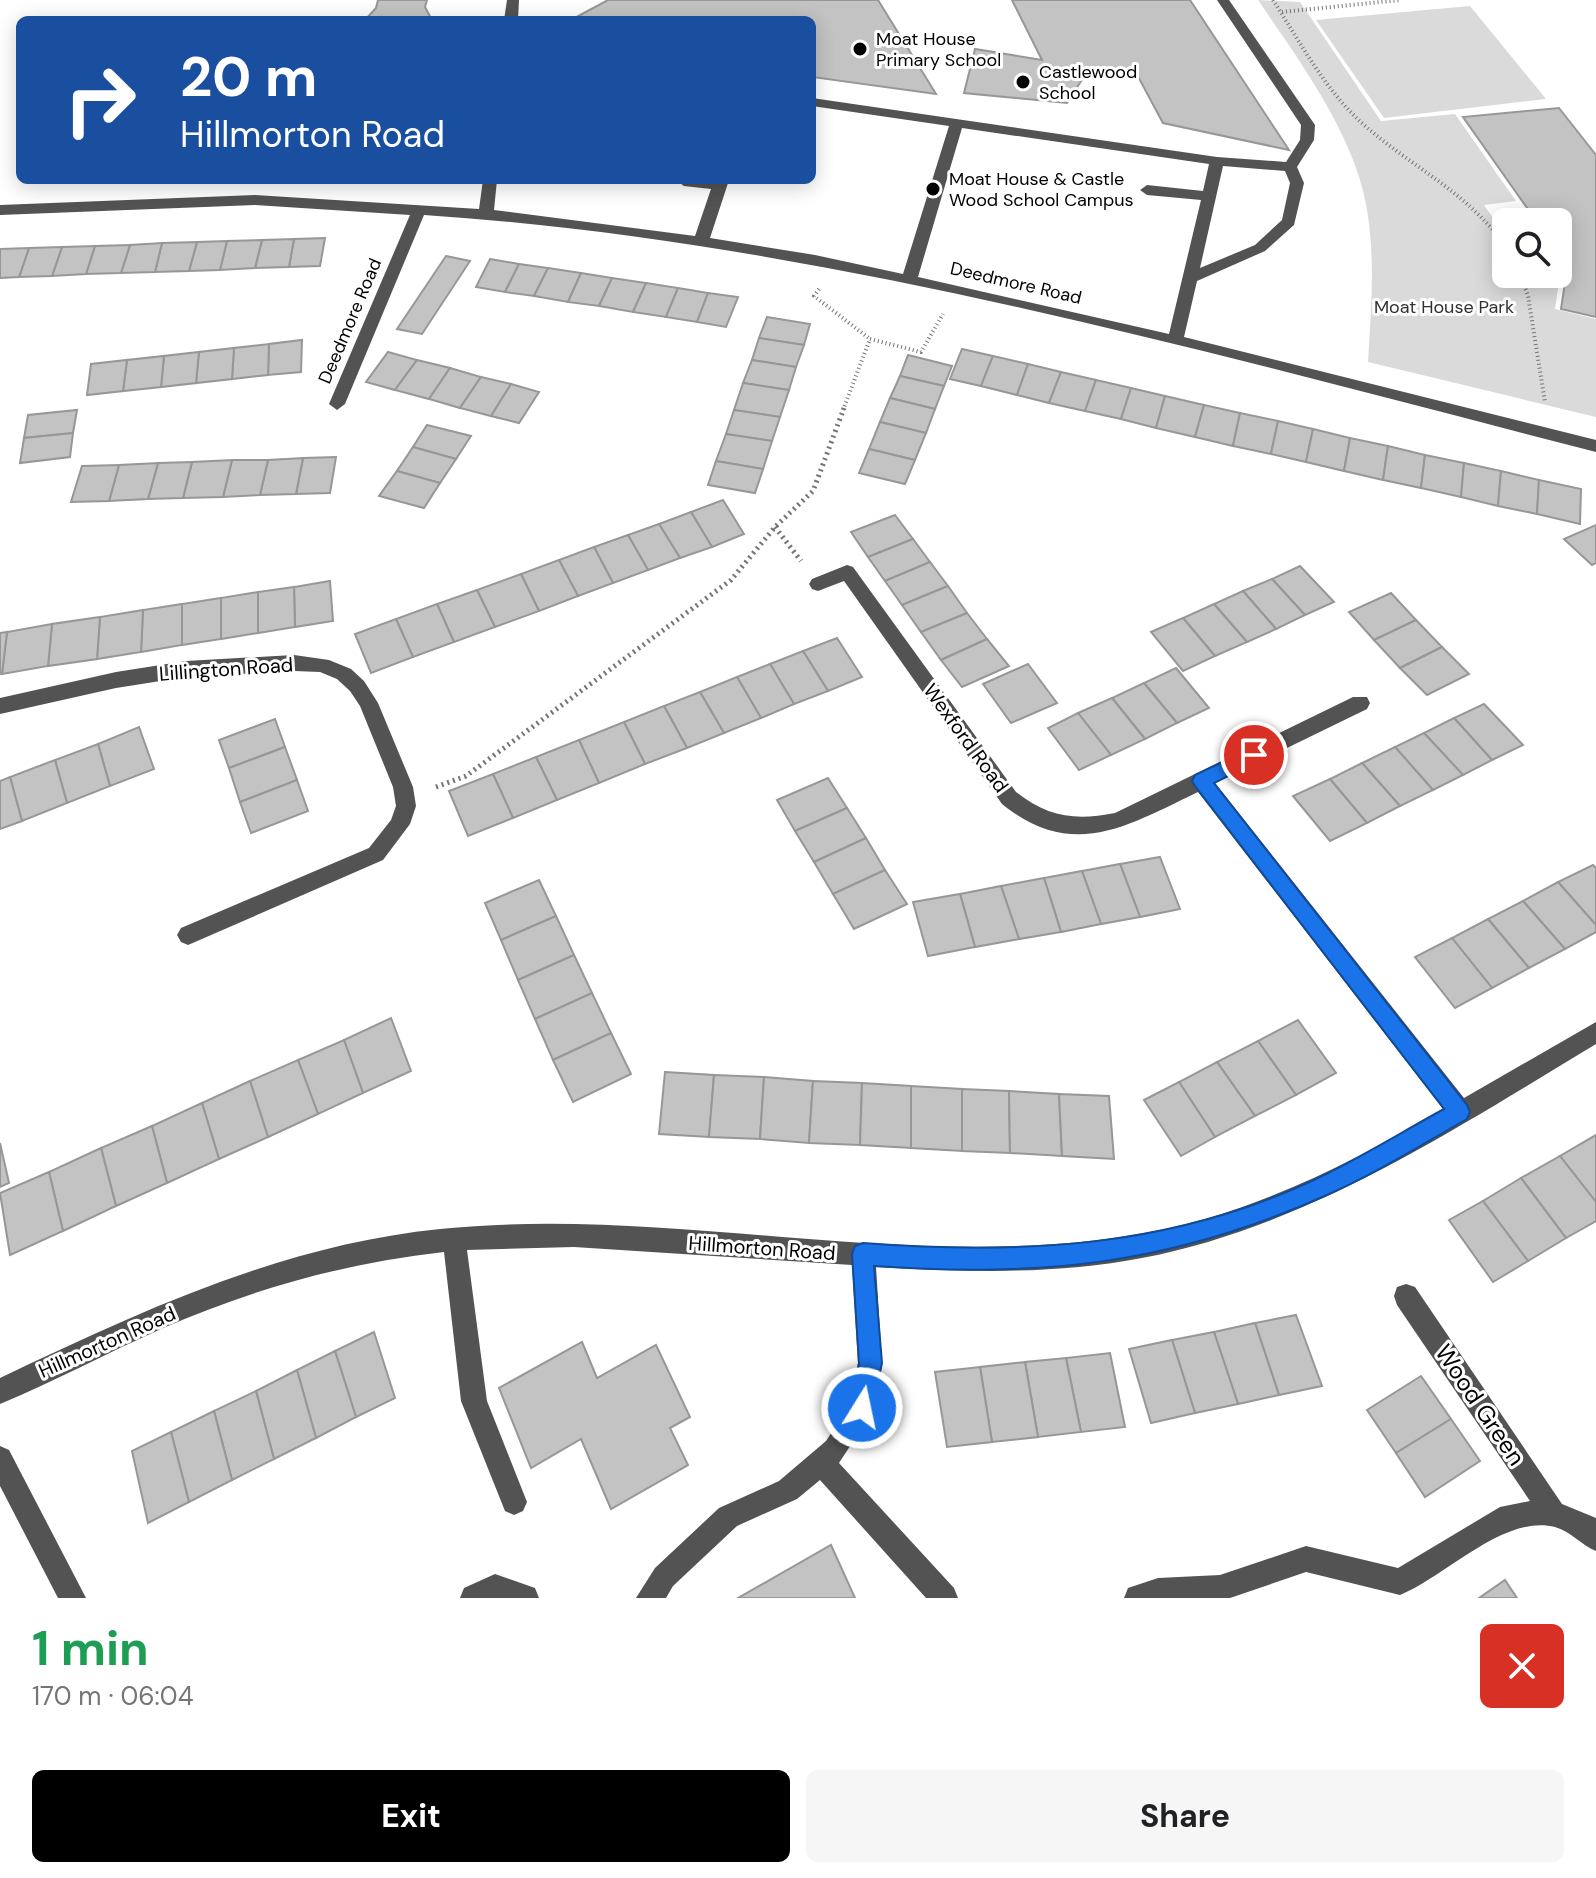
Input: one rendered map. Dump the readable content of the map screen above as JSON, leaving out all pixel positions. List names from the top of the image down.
{
  "streets": {
    "street": [
      "Deedmore Road",
      "Lillington Road",
      "Wexford Road",
      "Hillmorton Road",
      "Wood Green"
    ]
  },
  "parks": ["Moat House Park"],
  "places": ["Moat House Primary School", "Castlewood School", "Moat House & Castle Wood School Campus"],
  "page": {
    "turn": ["20 m", "Hillmorton Road"],
    "heading": ["1 min", "170 m · 06:04"],
    "buttons": ["Exit", "Share"]
  }
}
